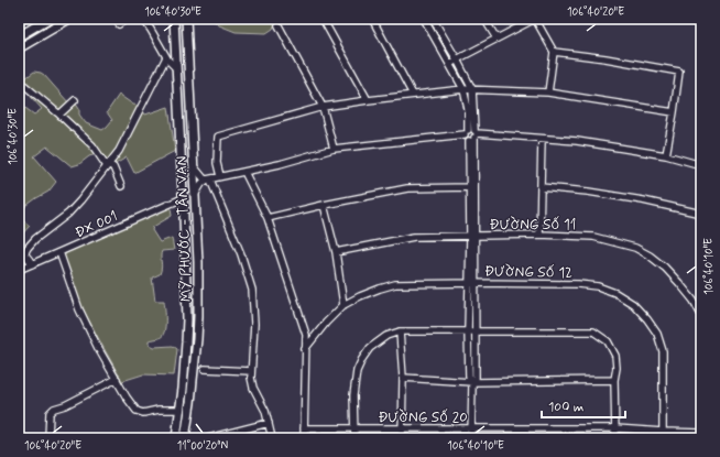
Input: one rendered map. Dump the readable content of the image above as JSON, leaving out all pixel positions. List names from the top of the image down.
{
  "streets": {
    "main road": ["MỸ PHƯỚC - TÂN VẠN"],
    "street": [
      "ĐX 001",
      "ĐƯỜNG SỐ 11",
      "ĐƯỜNG SỐ 12",
      "ĐƯỜNG SỐ 20"
    ]
  },
  "crossings": [
    ["ĐX 001", "MỸ PHƯỚC - TÂN VẠN"],
    ["ĐƯỜNG SỐ 12", "ĐƯỜNG SỐ 20"]
  ],
  "scale_bar": "100 m",
  "coordinates": [
    "106°40'30\"E",
    "106°40'20\"E",
    "106°40'10\"E",
    "11°00'20\"N"
  ]
}
